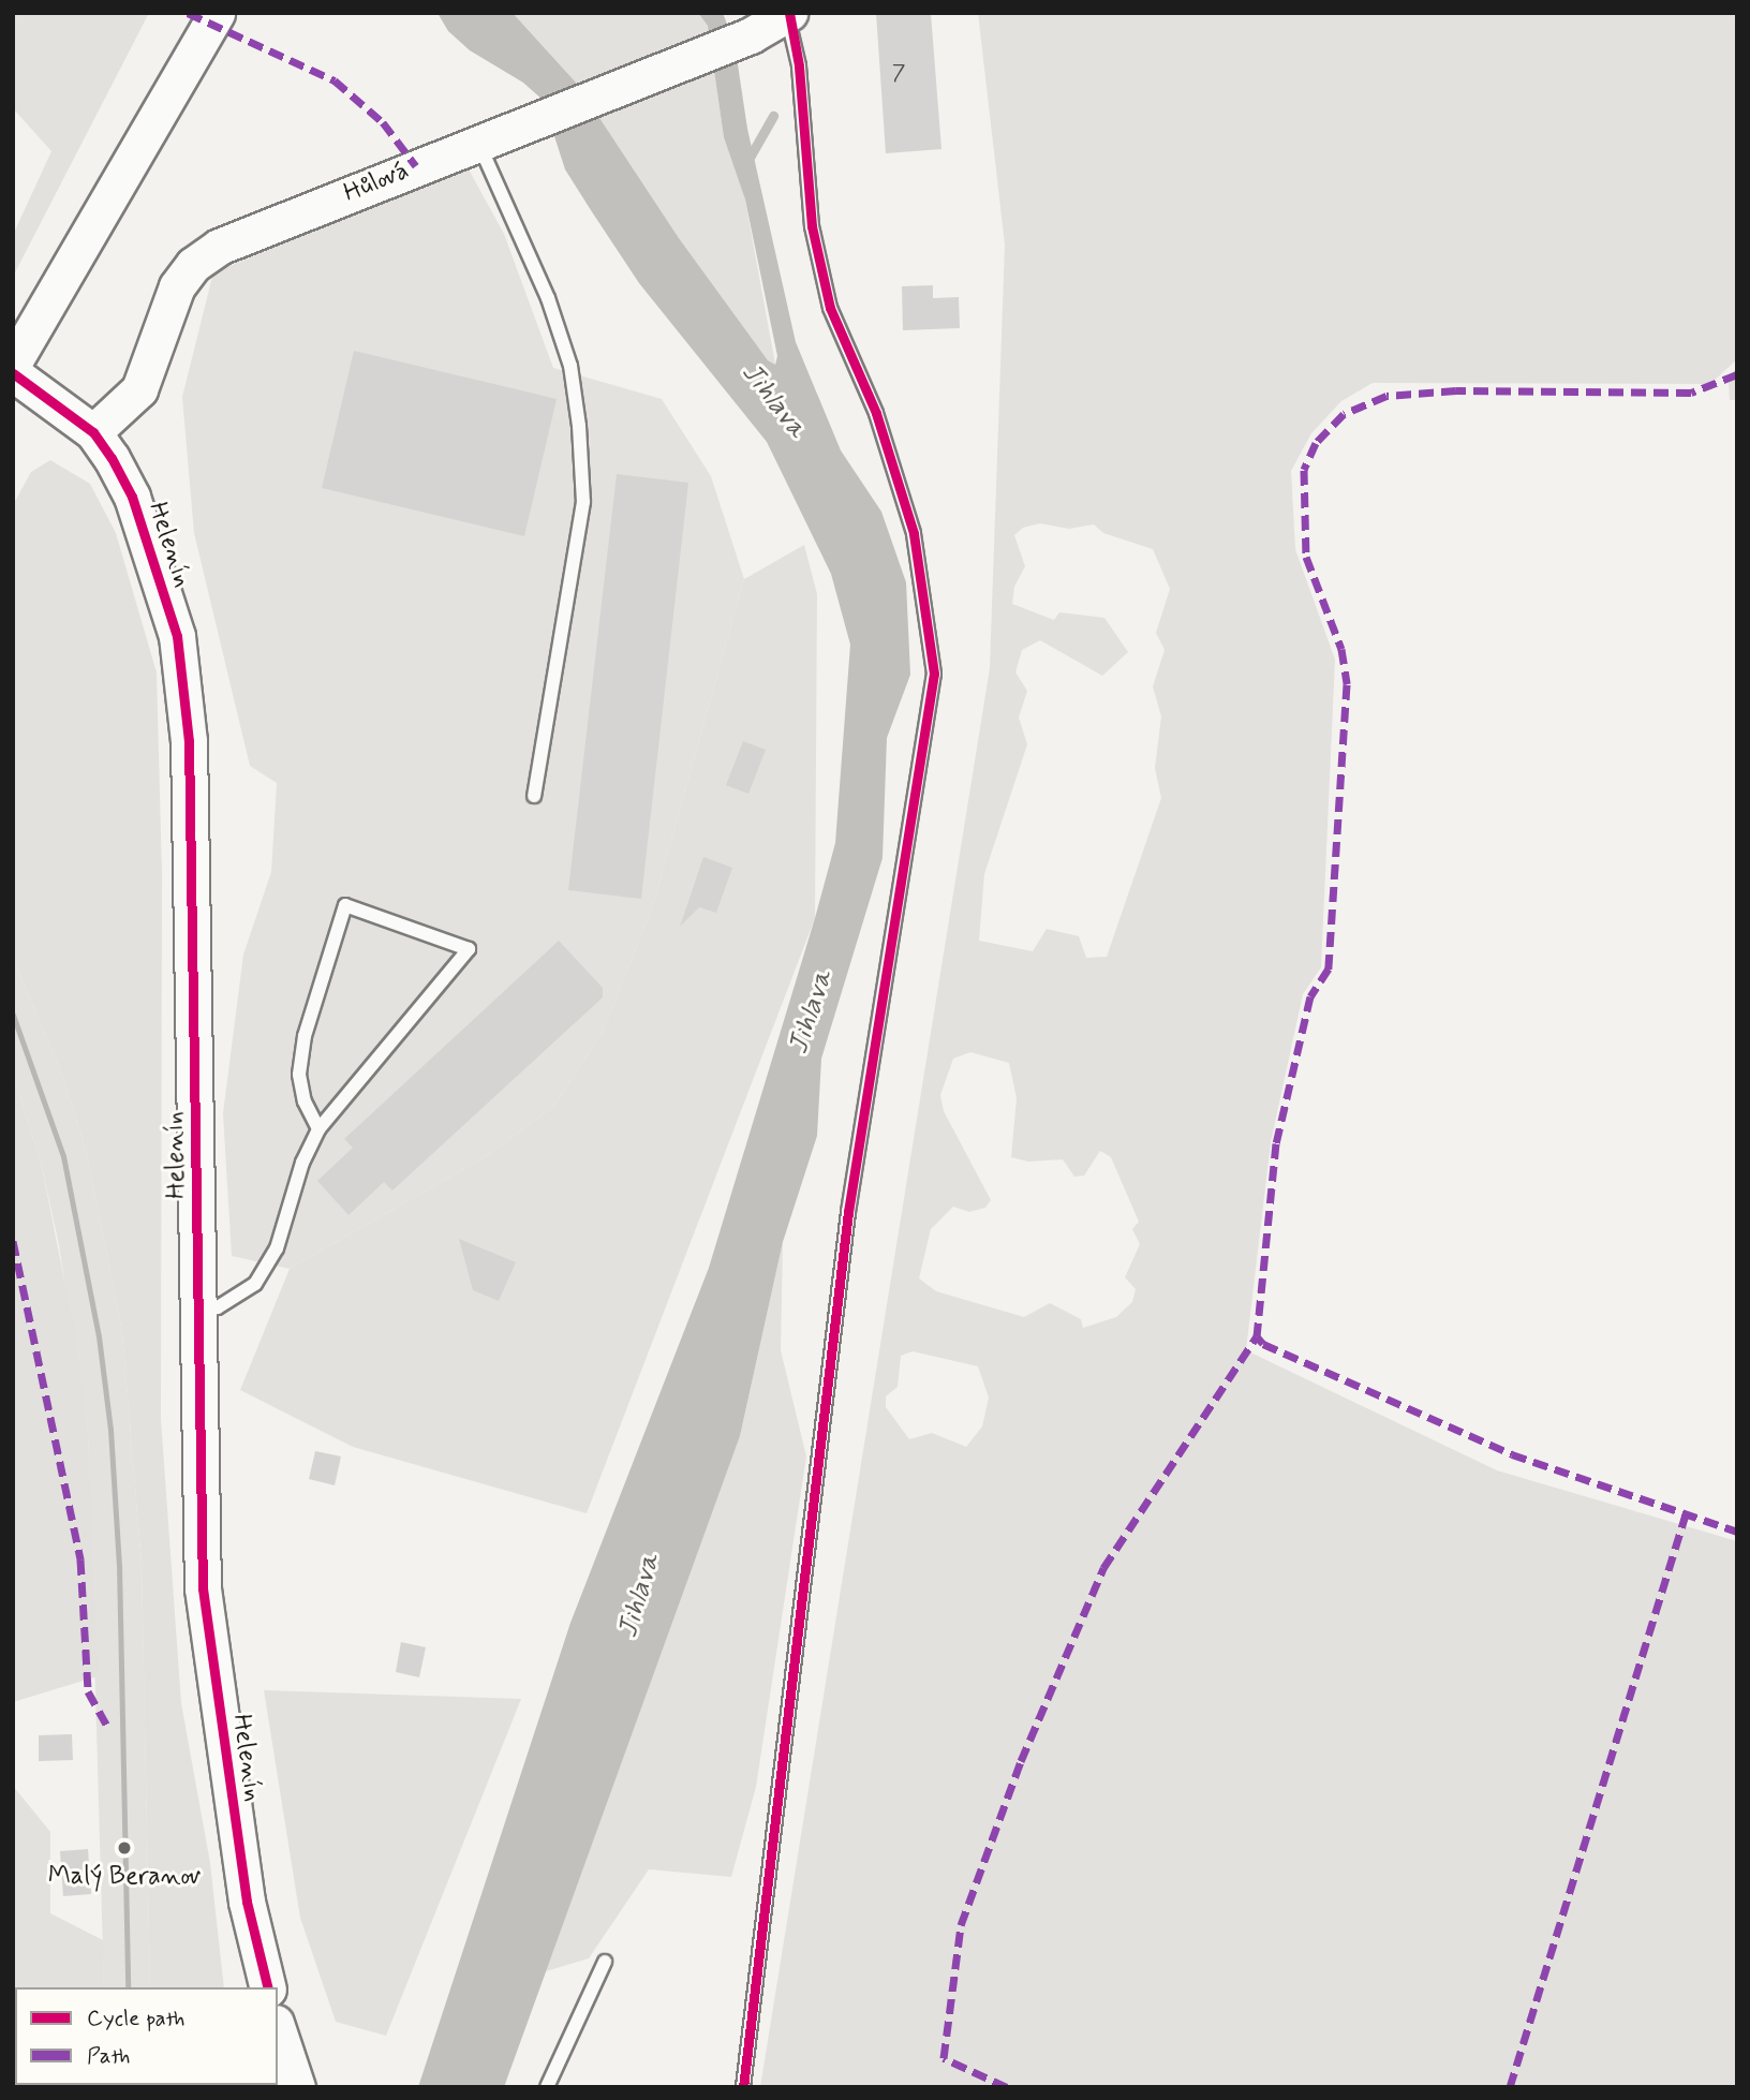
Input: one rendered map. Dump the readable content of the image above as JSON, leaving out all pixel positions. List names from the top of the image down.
{
  "streets": {
    "street": ["Hůlová", "Helenín"]
  },
  "crossings": [
    ["Hůlová", "Helenín"]
  ],
  "water": ["Jihlava"],
  "places": ["Malý Beranov"],
  "house_numbers": ["7"],
  "legend": ["Cycle path", "Path"]
}
